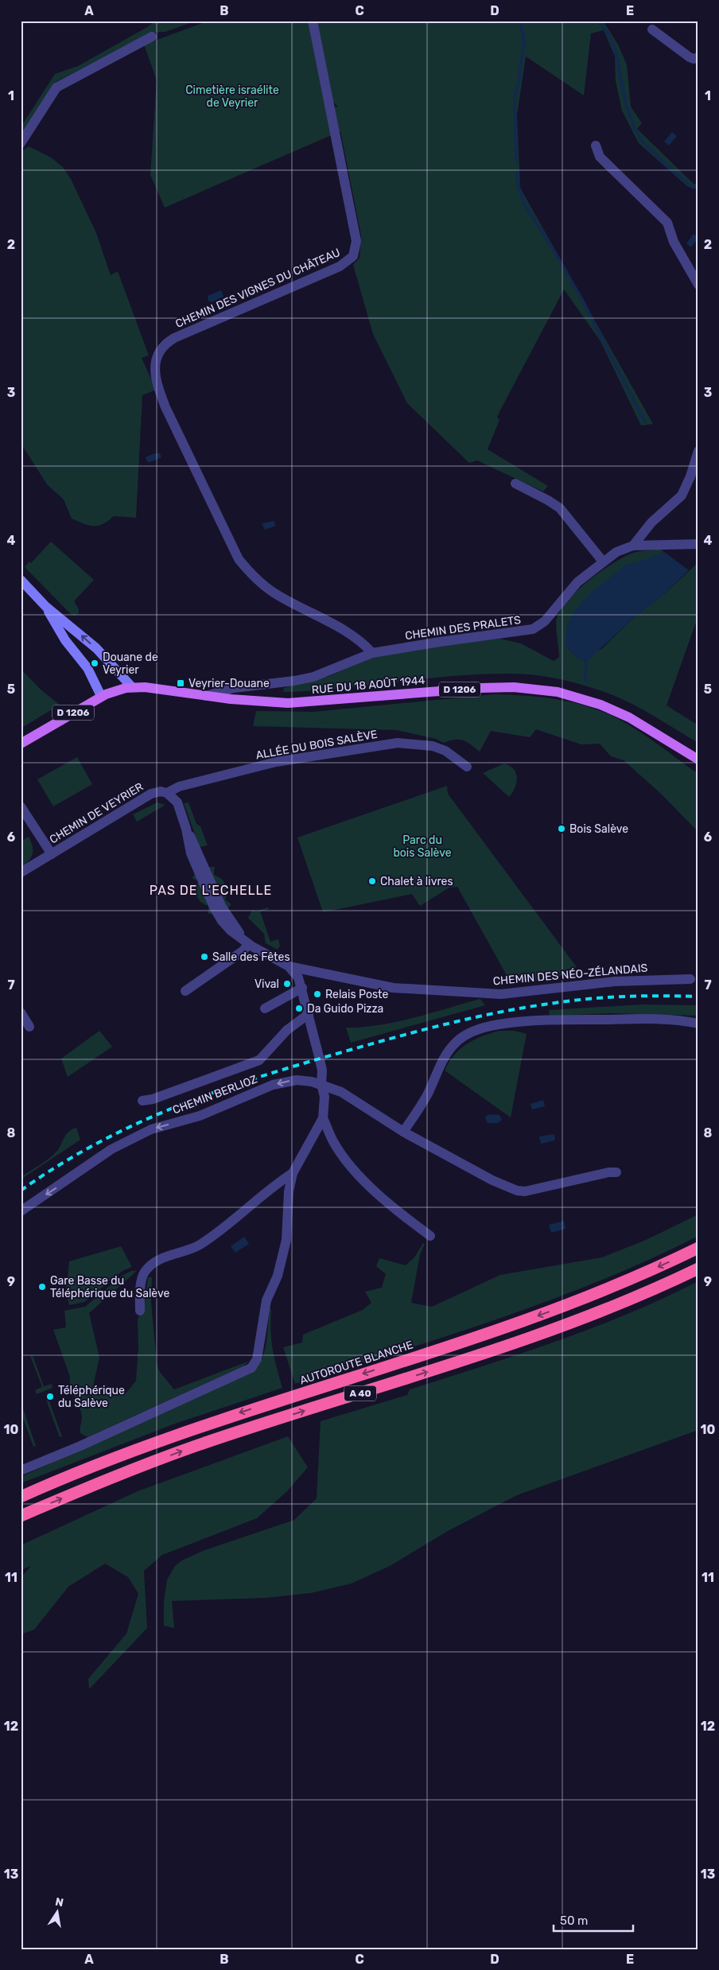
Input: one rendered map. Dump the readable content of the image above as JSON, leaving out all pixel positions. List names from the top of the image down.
{
  "streets": {
    "highway": ["AUTOROUTE BLANCHE", "A 40"],
    "main road": ["RUE DU 18 AOÛT 1944", "D 1206"],
    "street": [
      "CHEMIN DES VIGNES DU CHÂTEAU",
      "CHEMIN DES PRALETS",
      "ALLÉE DU BOIS SALÈVE",
      "CHEMIN DE VEYRIER",
      "CHEMIN DES NÉO-ZÉLANDAIS",
      "CHEMIN BERLIOZ"
    ]
  },
  "crossings": [
    ["CHEMIN DES VIGNES DU CHÂTEAU", "CHEMIN DES PRALETS"],
    ["CHEMIN DES PRALETS", "RUE DU 18 AOÛT 1944"],
    ["RUE DU 18 AOÛT 1944", "D 1206"],
    ["ALLÉE DU BOIS SALÈVE", "CHEMIN DE VEYRIER"]
  ],
  "districts": ["PAS DE L'ECHELLE"],
  "parks": ["Cimetière israélite de Veyrier", "Parc du bois Salève"],
  "places": {
    "other": [
      "Douane de Veyrier",
      "Bois Salève",
      "Chalet à livres",
      "Salle des Fêtes",
      "Vival",
      "Relais Poste",
      "Da Guido Pizza",
      "Gare Basse du Téléphérique du Salève",
      "Téléphérique du Salève"
    ],
    "transit": ["Veyrier-Douane"]
  },
  "scale_bar": "50 m",
  "north": "top",
  "grid": {
    "columns": [
      "A",
      "B",
      "C",
      "D",
      "E"
    ],
    "rows": [
      "1",
      "2",
      "3",
      "4",
      "5",
      "6",
      "7",
      "8",
      "9",
      "10",
      "11",
      "12",
      "13"
    ]
  }
}
